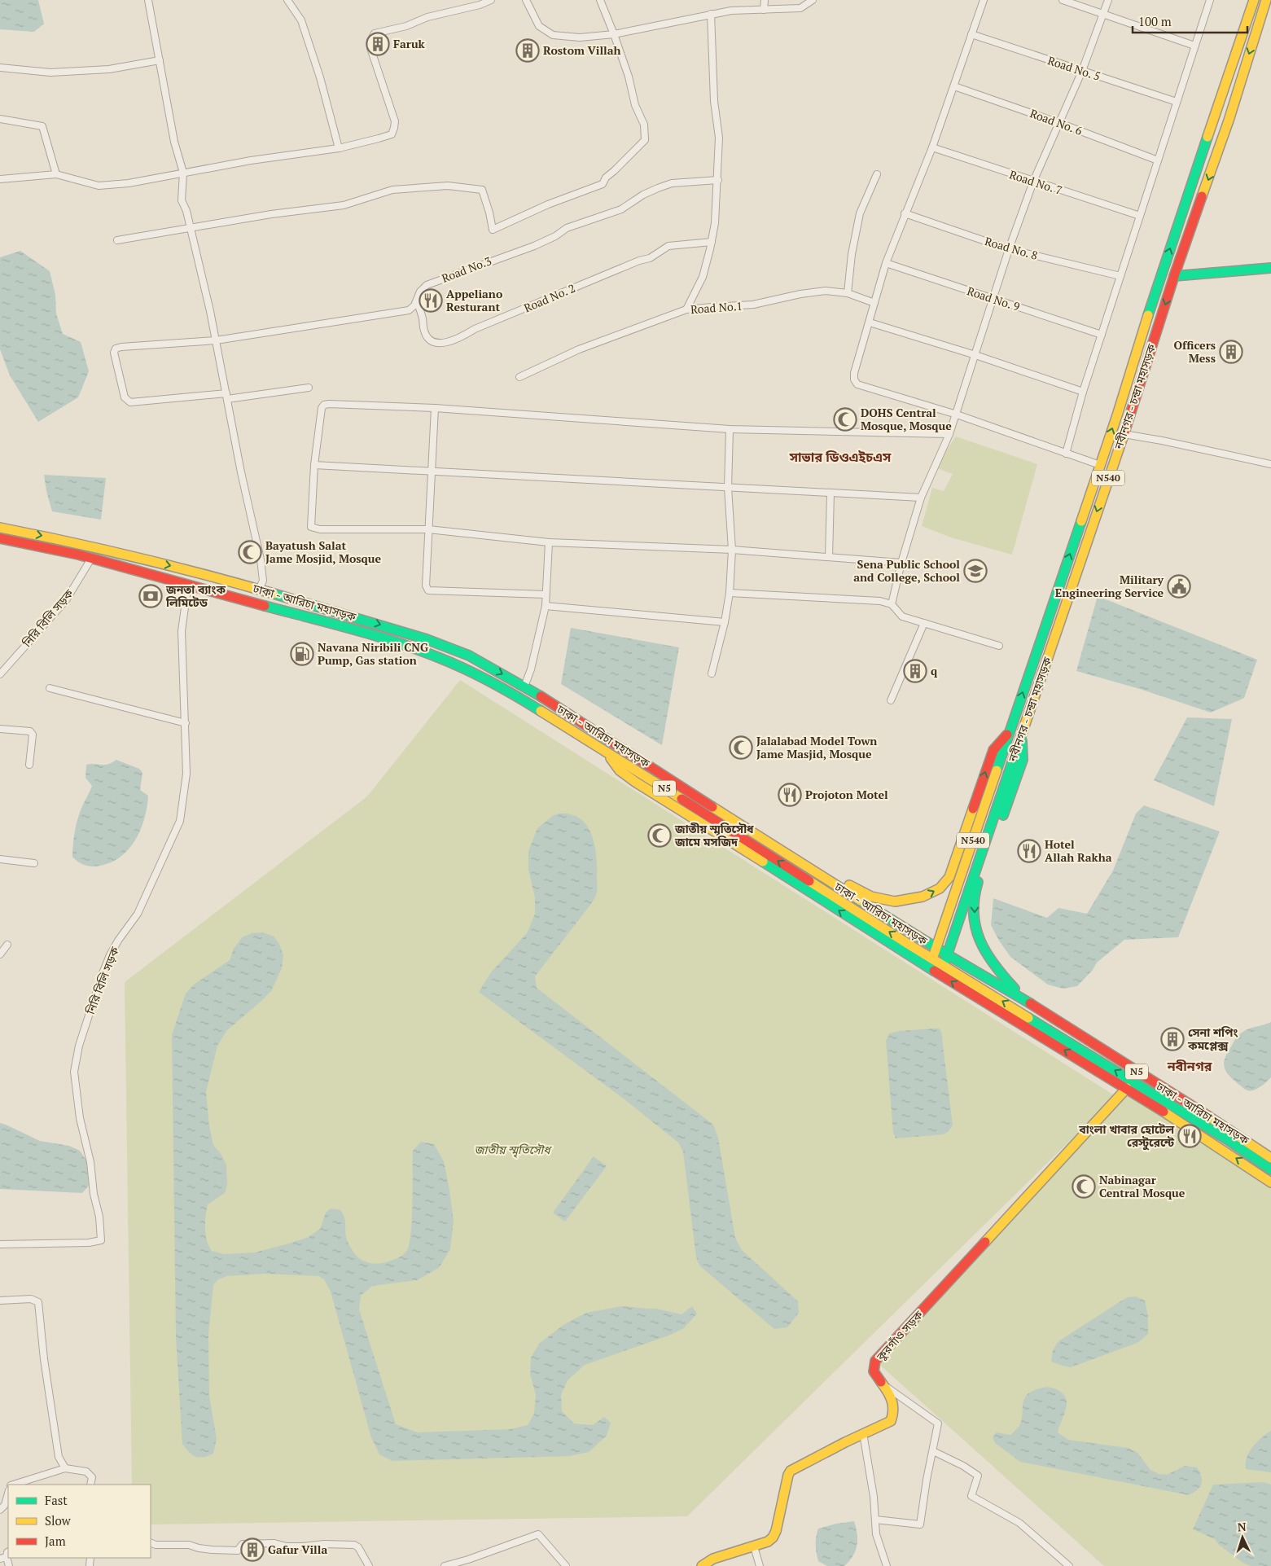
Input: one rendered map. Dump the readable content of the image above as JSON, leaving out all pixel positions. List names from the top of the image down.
{
  "streets": {
    "main road": [
      "নবীনগর - চন্দ্রা মহাসড়ক",
      "N540",
      "ঢাকা - আরিচা মহাসড়ক",
      "N5",
      "কুরগাঁও সড়ক"
    ],
    "street": [
      "Road No. 5",
      "Road No. 6",
      "Road No. 7",
      "Road No. 8",
      "Road No.3",
      "Road No. 2",
      "Road No. 9",
      "Road No.1",
      "নিরি বিলি সড়ক"
    ]
  },
  "crossings": [
    ["Road No.3", "Road No. 2"],
    ["নবীনগর - চন্দ্রা মহাসড়ক", "ঢাকা - আরিচা মহাসড়ক"],
    ["নবীনগর - চন্দ্রা মহাসড়ক", "N5"],
    ["নিরি বিলি সড়ক", "N5"]
  ],
  "districts": ["সাভার ডিওএইচএস", "নবীনগর"],
  "parks": ["জাতীয় স্মৃতিসৌধ"],
  "places": {
    "building": [
      "Faruk",
      "Rostom Villah",
      "Officers Mess",
      "q",
      "সেনা শপিং কমপ্লেক্স",
      "Gafur Villa"
    ],
    "restaurant": [
      "Appeliano Resturant",
      "Projoton Motel",
      "Hotel Allah Rakha",
      "বাংলা খাবার হোটেল রেস্টুরেন্টে"
    ],
    "mosque": [
      "DOHS Central Mosque, Mosque",
      "Bayatush Salat Jame Mosjid, Mosque",
      "Jalalabad Model Town Jame Masjid, Mosque",
      "জাতীয় স্মৃতিসৌধ জামে মসজিদ",
      "Nabinagar Central Mosque"
    ],
    "school or university": ["Sena Public School and College, School"],
    "public building": ["Military Engineering Service"],
    "bank": ["জনতা ব্যাংক লিমিটেড"],
    "fuel station": ["Navana Niribili CNG Pump, Gas station"]
  },
  "legend": ["Fast", "Slow", "Jam"],
  "scale_bar": "100 m",
  "north": "top"
}
